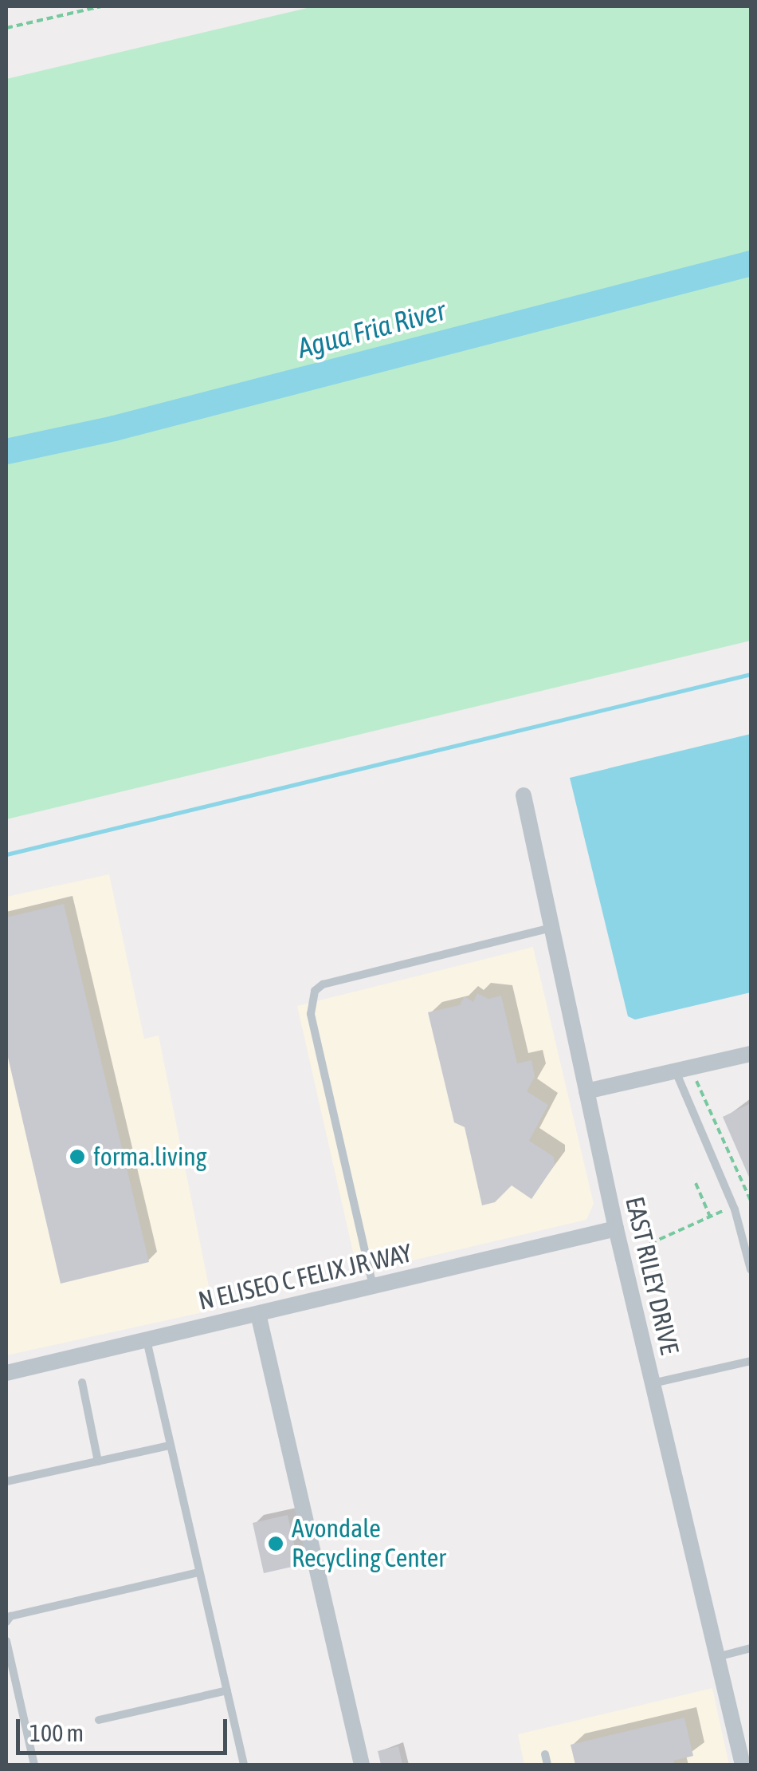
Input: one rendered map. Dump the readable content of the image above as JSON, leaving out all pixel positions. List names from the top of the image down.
{
  "streets": {
    "street": ["EAST RILEY DRIVE", "N ELISEO C FELIX JR WAY"]
  },
  "crossings": [
    ["EAST RILEY DRIVE", "N ELISEO C FELIX JR WAY"]
  ],
  "water": ["Agua Fria River"],
  "places": ["forma.living", "Avondale Recycling Center"],
  "scale_bar": "100 m"
}
